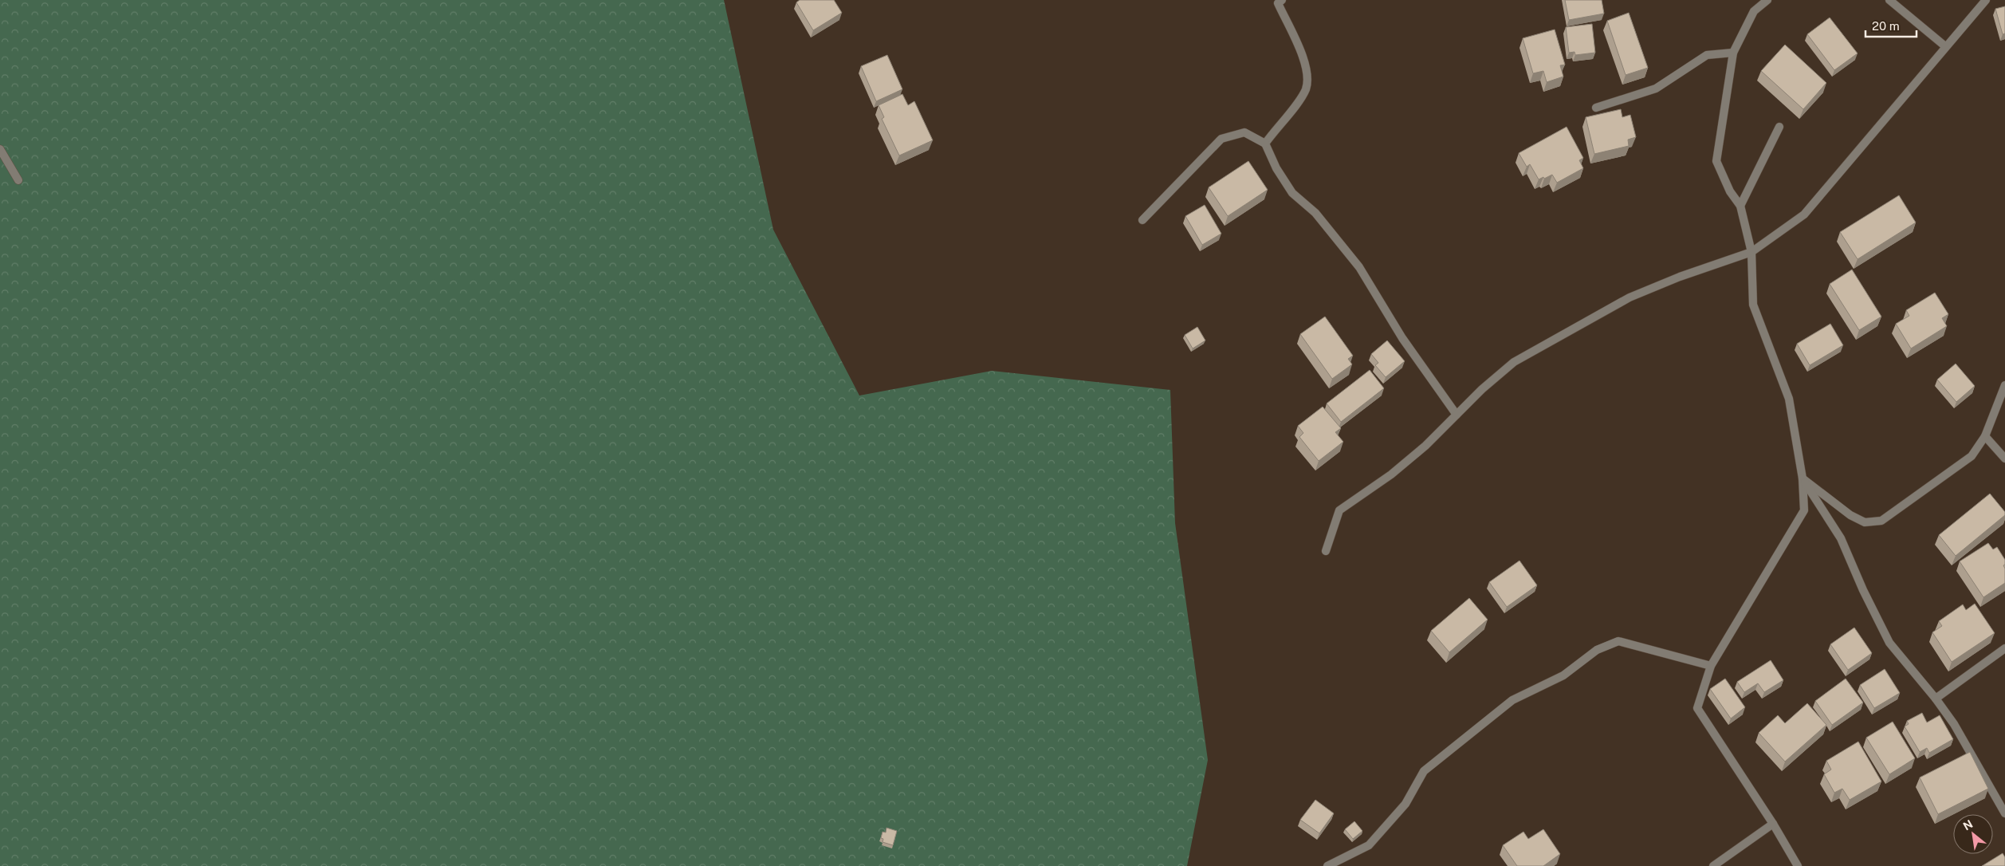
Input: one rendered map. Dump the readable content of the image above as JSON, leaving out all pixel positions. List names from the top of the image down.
{
  "scale_bar": "20 m",
  "north": "top left"
}
